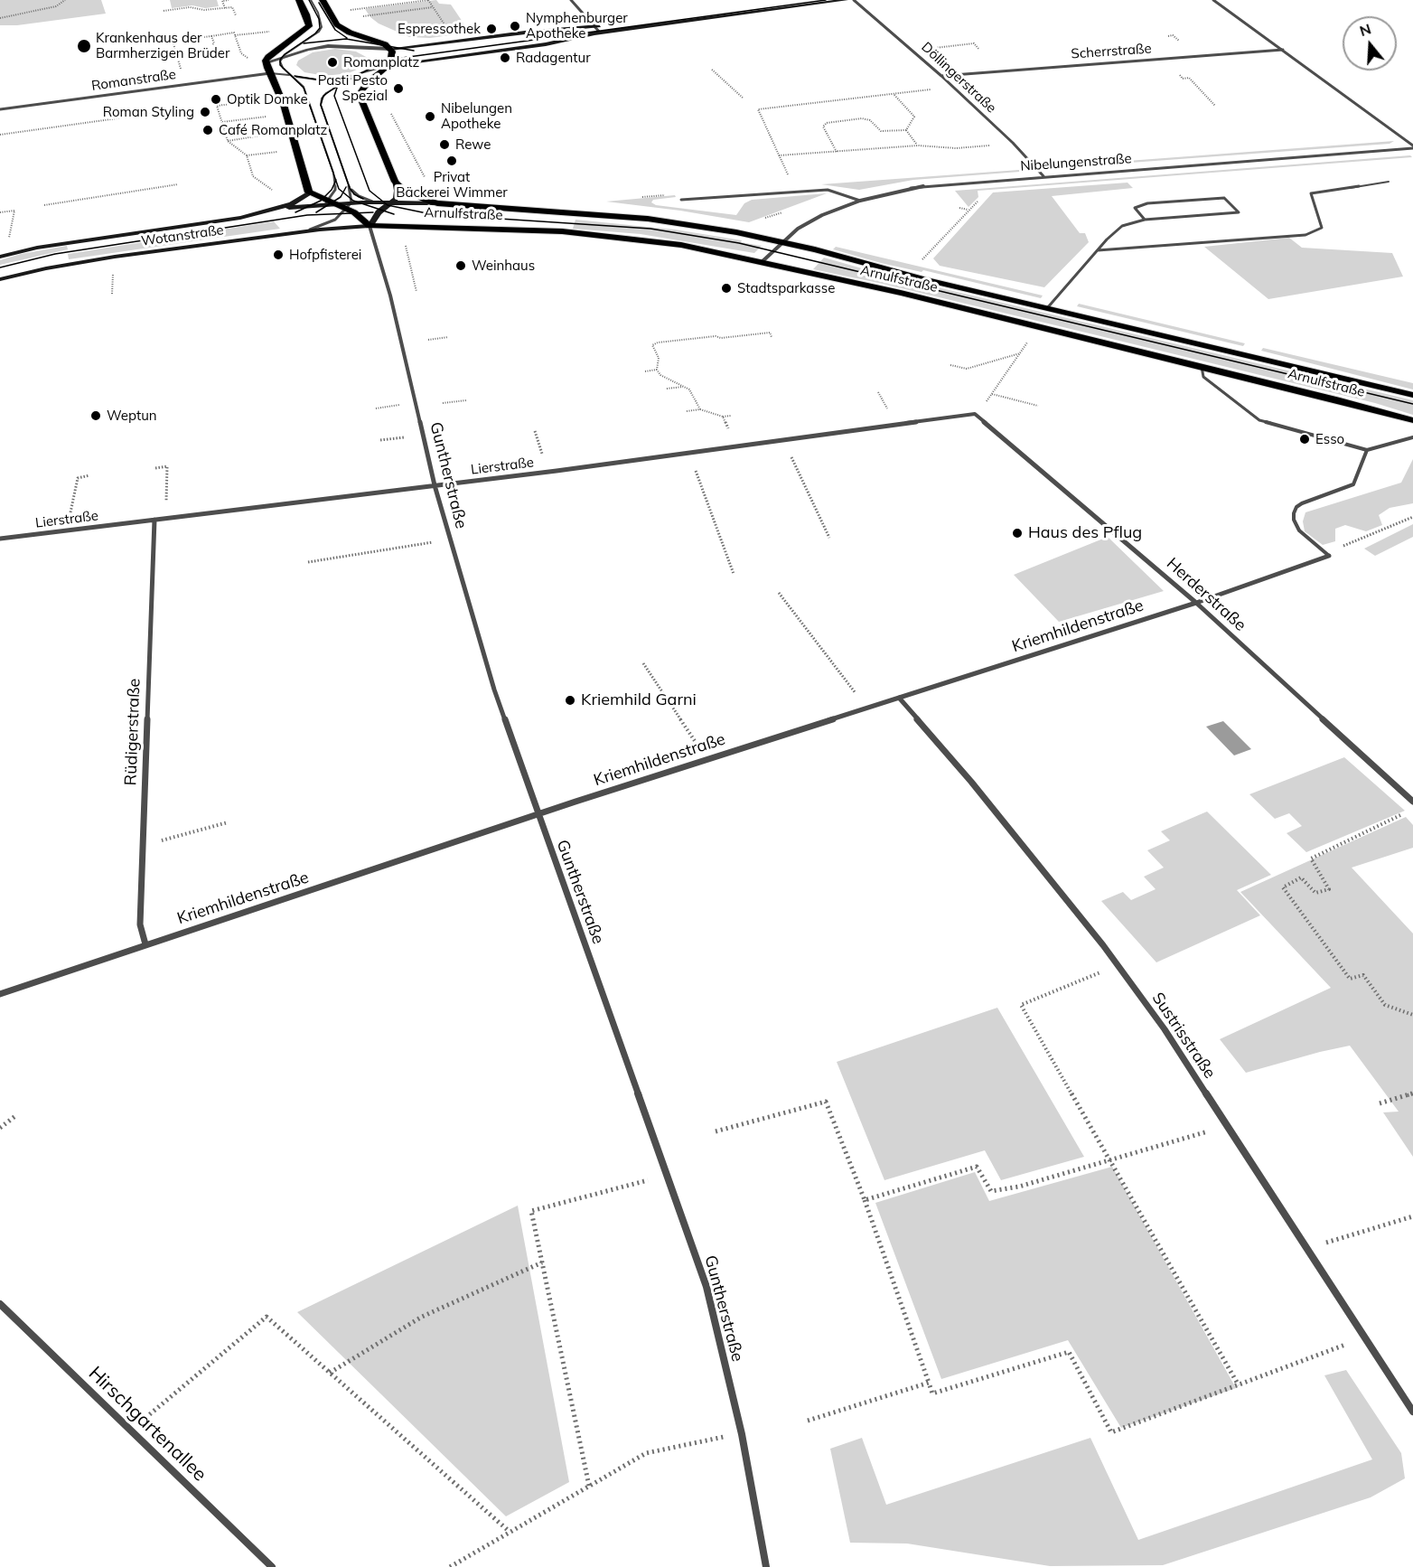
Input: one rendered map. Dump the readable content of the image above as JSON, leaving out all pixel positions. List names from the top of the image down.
{
  "streets": {
    "main road": ["Arnulfstraße", "Wotanstraße"],
    "street": [
      "Scherrstraße",
      "Döllingerstraße",
      "Romanstraße",
      "Nibelungenstraße",
      "Lierstraße",
      "Guntherstraße",
      "Herderstraße",
      "Kriemhildenstraße",
      "Rüdigerstraße",
      "Sustrisstraße",
      "Hirschgartenallee"
    ]
  },
  "crossings": [
    ["Scherrstraße", "Döllingerstraße"],
    ["Döllingerstraße", "Nibelungenstraße"],
    ["Nibelungenstraße", "Arnulfstraße"],
    ["Arnulfstraße", "Wotanstraße"],
    ["Arnulfstraße", "Guntherstraße"],
    ["Wotanstraße", "Guntherstraße"],
    ["Lierstraße", "Guntherstraße"],
    ["Lierstraße", "Herderstraße"],
    ["Lierstraße", "Rüdigerstraße"],
    ["Guntherstraße", "Kriemhildenstraße"],
    ["Herderstraße", "Kriemhildenstraße"],
    ["Kriemhildenstraße", "Rüdigerstraße"],
    ["Kriemhildenstraße", "Sustrisstraße"]
  ],
  "places": [
    "Nymphenburger Apotheke",
    "Espressothek",
    "Krankenhaus der Barmherzigen Brüder",
    "Radagentur",
    "Romanplatz",
    "Pasti Pesto Spezial",
    "Optik Domke",
    "Roman Styling",
    "Nibelungen Apotheke",
    "Café Romanplatz",
    "Rewe",
    "Privat Bäckerei Wimmer",
    "Hofpfisterei",
    "Weinhaus",
    "Stadtsparkasse",
    "Weptun",
    "Esso",
    "Haus des Pflug",
    "Kriemhild Garni"
  ],
  "north": "top"
}
